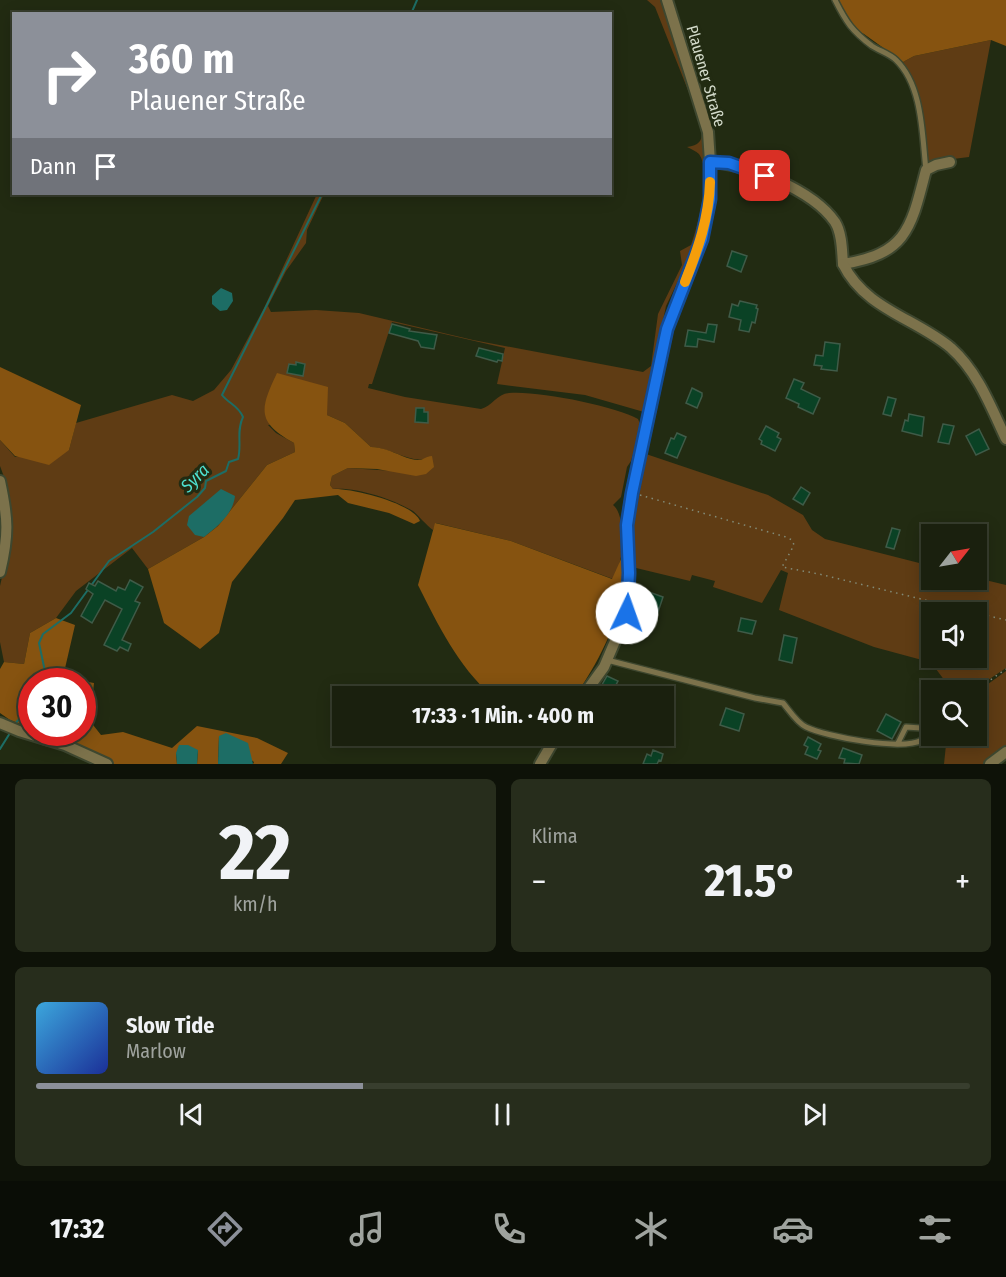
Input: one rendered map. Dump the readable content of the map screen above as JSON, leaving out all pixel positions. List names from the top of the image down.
{
  "streets": {
    "street": ["Plauener Straße"]
  },
  "water": ["Syra"],
  "north": "top right",
  "page": {
    "turn": ["360 m", "Plauener Straße"],
    "then": "Dann",
    "limit": "30",
    "trip": "17:33 · 1 Min. · 400 m",
    "tile": [
      ["22", "km/h"],
      "Klima"
    ],
    "heat": ["−", "21.5°", "+"],
    "song": ["Slow Tide", "Marlow"],
    "tabs": "17:32"
  }
}
